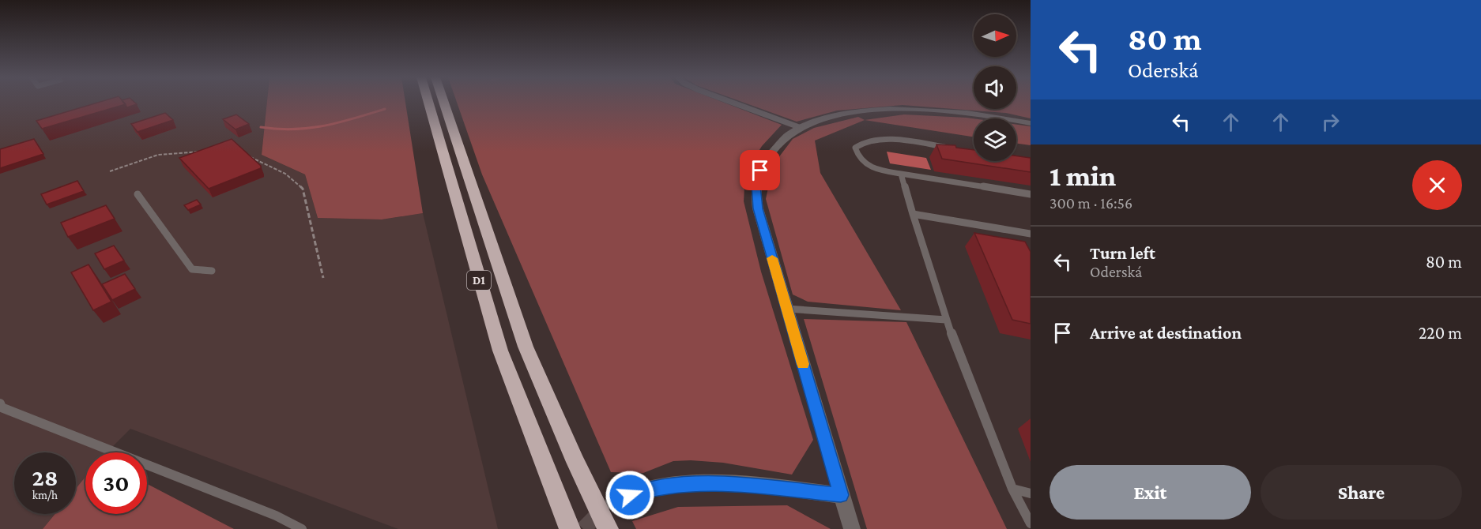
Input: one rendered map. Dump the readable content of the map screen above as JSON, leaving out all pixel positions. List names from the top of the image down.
{
  "streets": {
    "highway": ["D1"]
  },
  "north": "right",
  "page": {
    "turn": ["80 m", "Oderská"],
    "heading": ["1 min", "300 m · 16:56"],
    "list": [
      {
        "name": "Turn left",
        "note": "Oderská",
        "value": "80 m"
      },
      {
        "name": "Arrive at destination",
        "value": "220 m"
      }
    ],
    "speed": "28 km/h",
    "limit": "30",
    "buttons": ["Exit", "Share"]
  }
}
